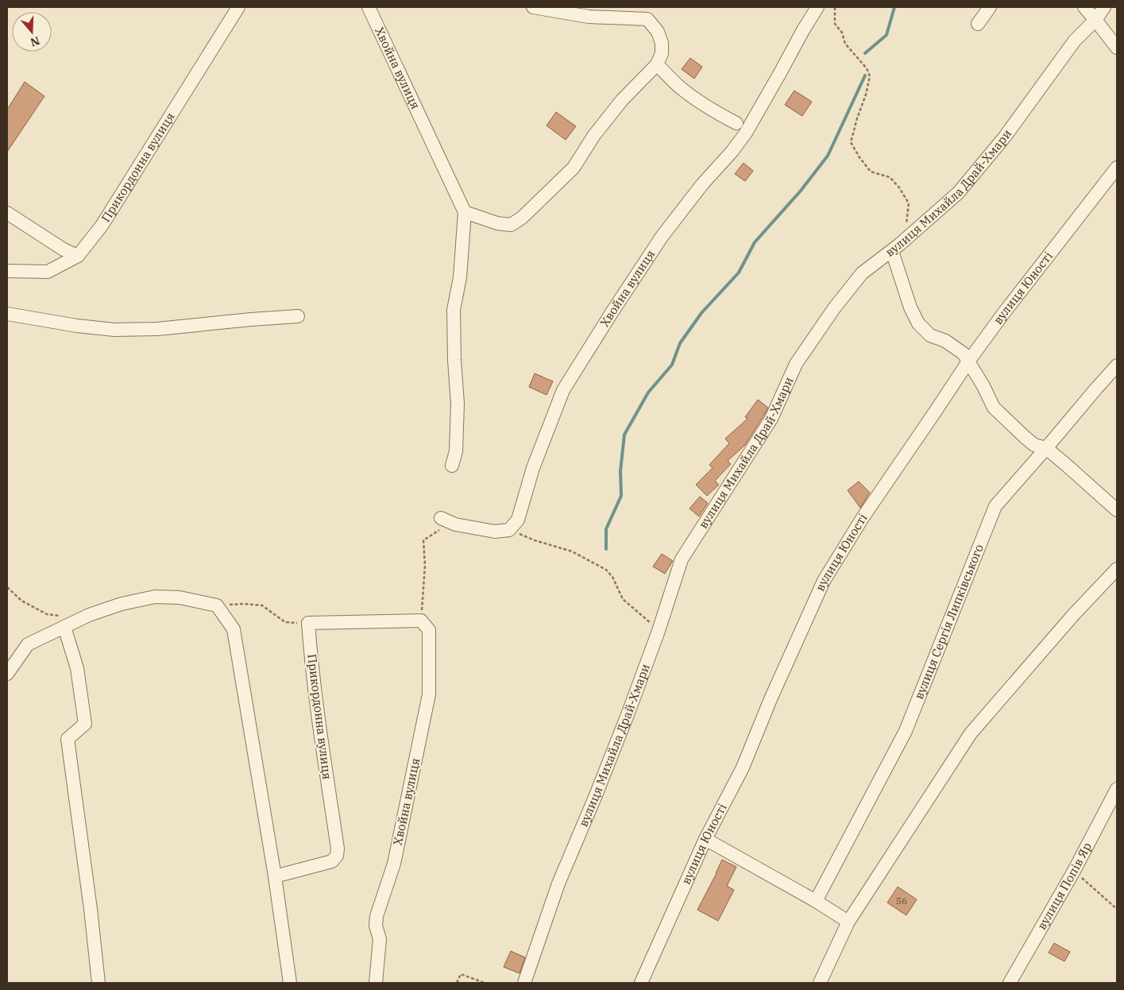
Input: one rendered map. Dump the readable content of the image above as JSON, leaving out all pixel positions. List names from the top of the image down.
{
  "streets": {
    "street": [
      "Хвойна вулиця",
      "Прикордонна вулиця",
      "вулиця Михайла Драй-Хмари",
      "вулиця Юності",
      "вулиця Сергія Липківського",
      "вулиця Попів Яр"
    ]
  },
  "house_numbers": ["56"],
  "north": "bottom"
}
